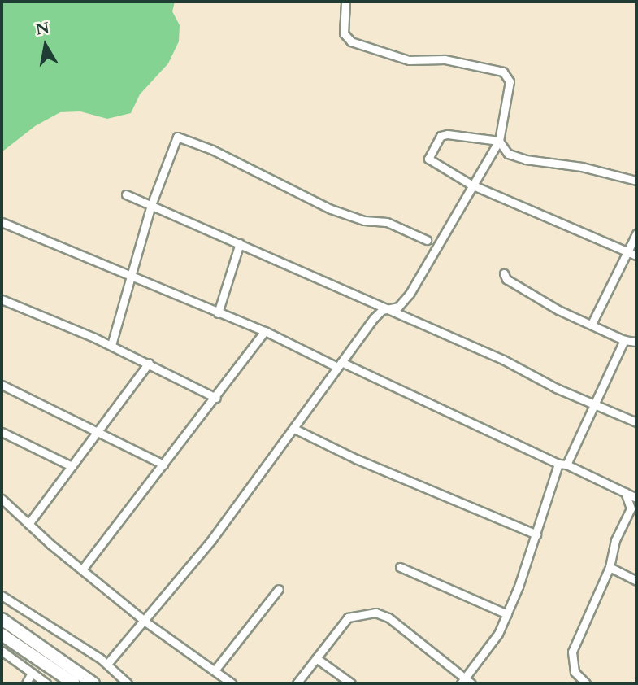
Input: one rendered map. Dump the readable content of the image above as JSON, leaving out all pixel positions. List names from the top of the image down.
{
  "north": "top"
}
